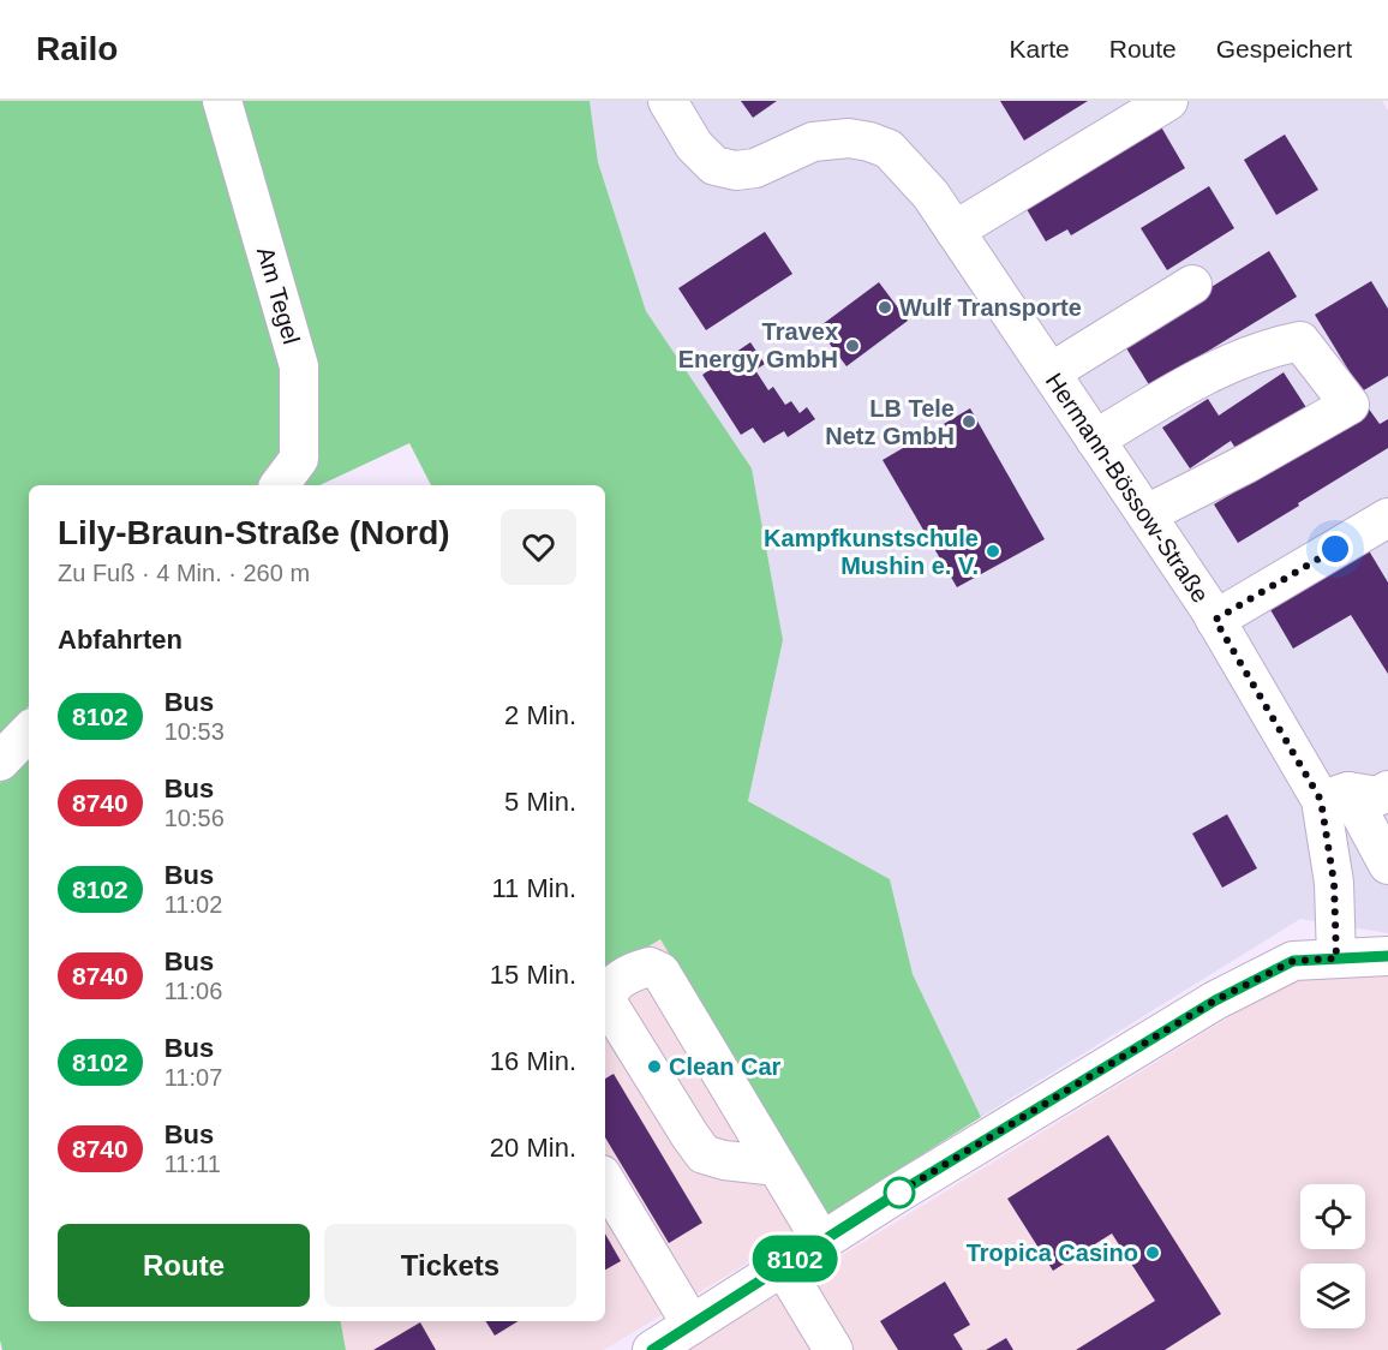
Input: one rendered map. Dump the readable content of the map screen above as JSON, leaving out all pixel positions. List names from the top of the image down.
{
  "streets": {
    "street": ["Am Tegel", "Hermann-Bössow-Straße"]
  },
  "places": [
    "Wulf Transporte",
    "Travex Energy GmbH",
    "LB Tele Netz GmbH",
    "Kampfkunstschule Mushin e. V.",
    "Clean Car",
    "Tropica Casino"
  ],
  "lines": ["bus line 8102"],
  "page": {
    "header": "Railo",
    "nav": ["Karte", "Route", "Gespeichert"],
    "on_map": "8102",
    "heading": [
      ["Lily-Braun-Straße (Nord)", "Zu Fuß · 4 Min. · 260 m"],
      "Abfahrten"
    ],
    "list": [
      {
        "mark": "8102",
        "name": "Bus",
        "note": "10:53",
        "value": "2 Min."
      },
      {
        "mark": "8740",
        "name": "Bus",
        "note": "10:56",
        "value": "5 Min."
      },
      {
        "mark": "8102",
        "name": "Bus",
        "note": "11:02",
        "value": "11 Min."
      },
      {
        "mark": "8740",
        "name": "Bus",
        "note": "11:06",
        "value": "15 Min."
      },
      {
        "mark": "8102",
        "name": "Bus",
        "note": "11:07",
        "value": "16 Min."
      },
      {
        "mark": "8740",
        "name": "Bus",
        "note": "11:11",
        "value": "20 Min."
      }
    ],
    "buttons": ["Route", "Tickets"]
  }
}
